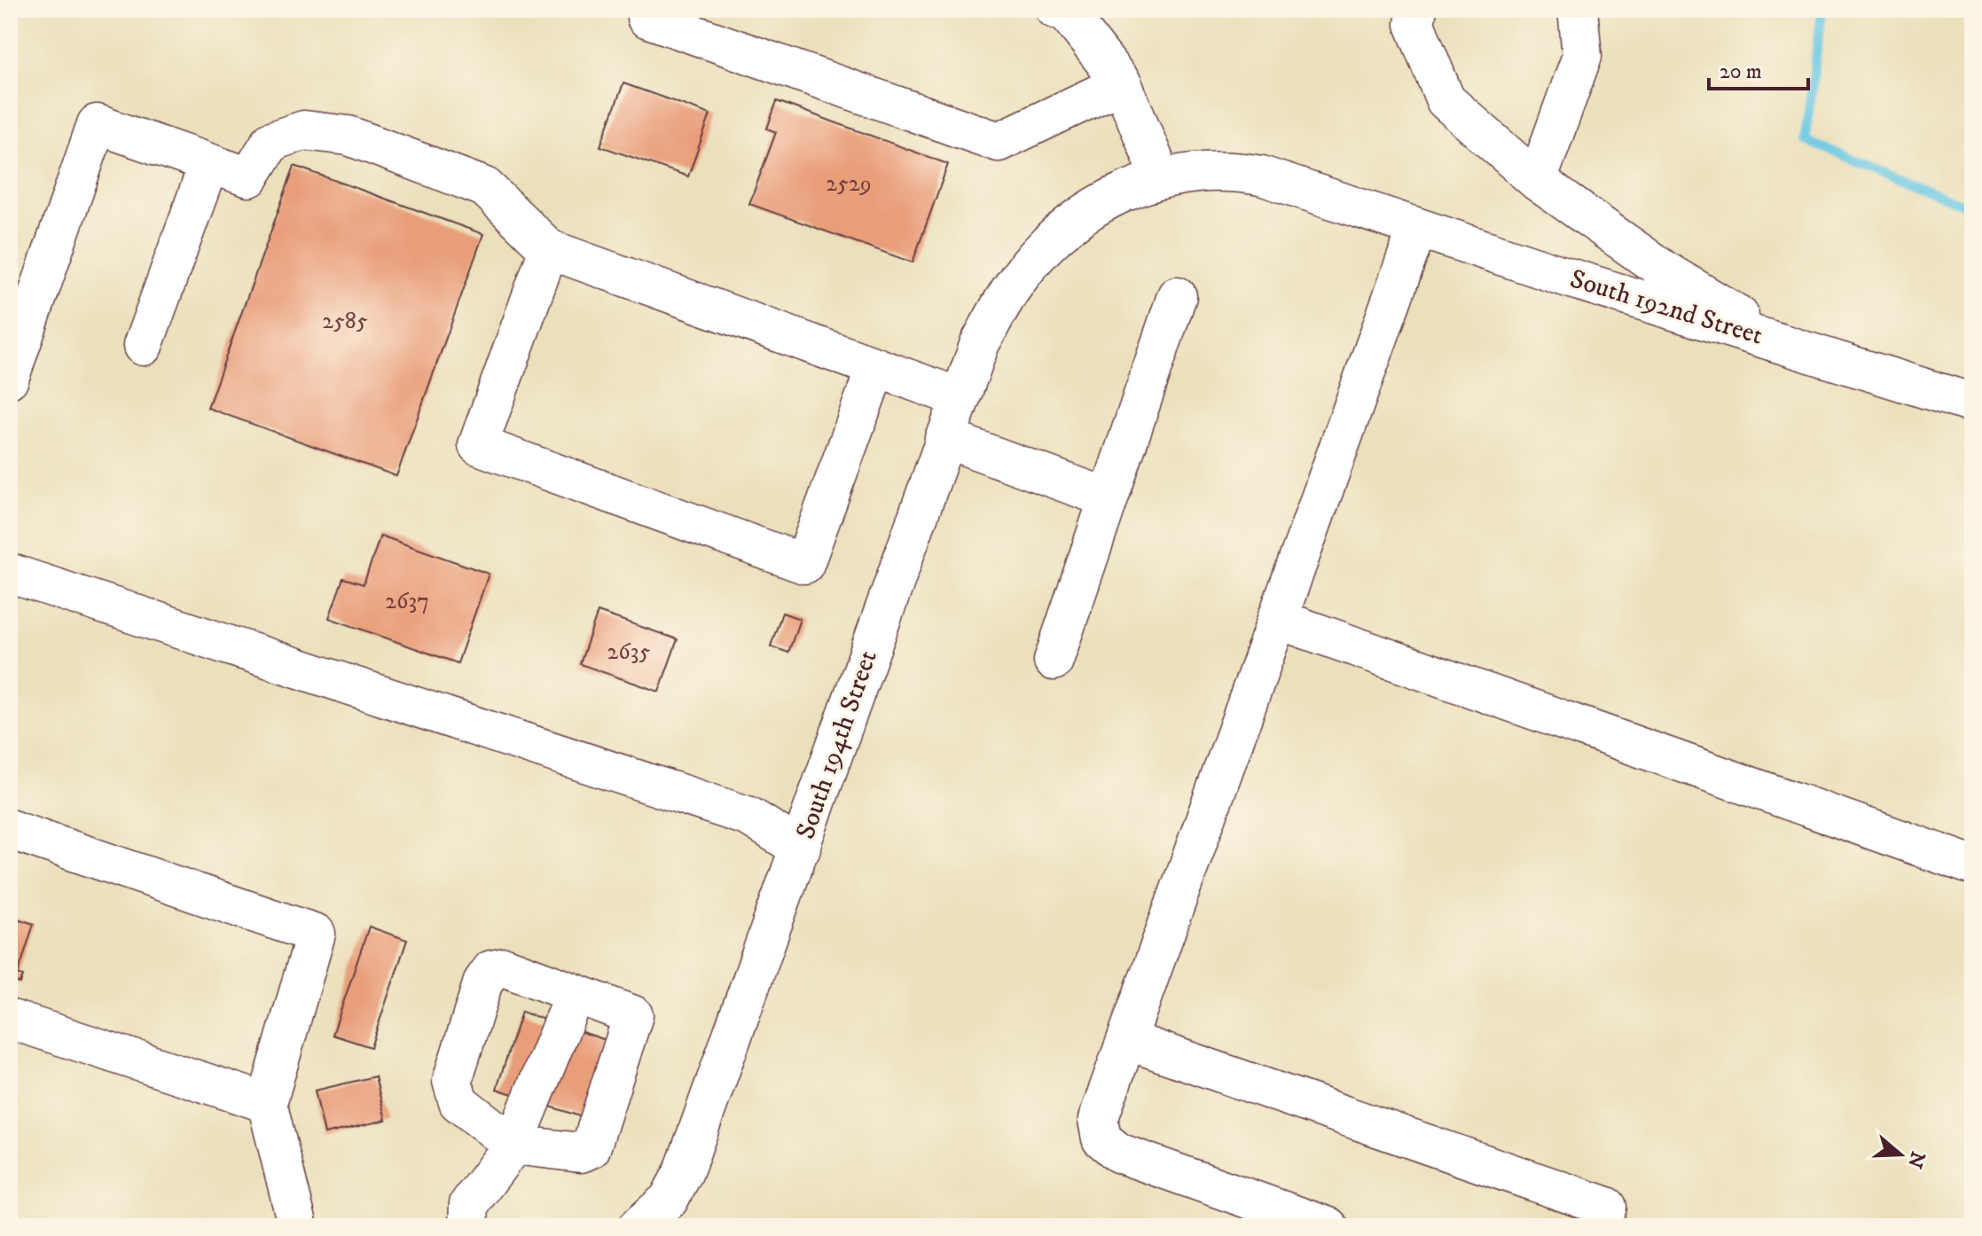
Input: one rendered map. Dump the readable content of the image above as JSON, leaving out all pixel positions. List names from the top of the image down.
{
  "streets": {
    "street": ["South 192nd Street", "South 194th Street"]
  },
  "crossings": [
    ["South 192nd Street", "South 194th Street"]
  ],
  "house_numbers": [
    "2529",
    "2585",
    "2637",
    "2635"
  ],
  "scale_bar": "20 m",
  "north": "right"
}
